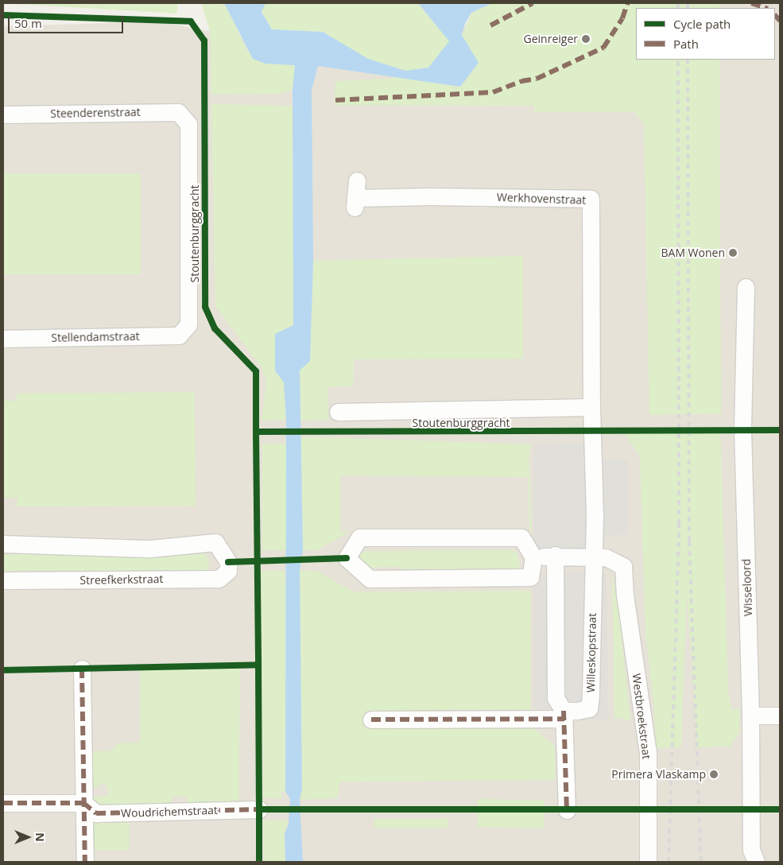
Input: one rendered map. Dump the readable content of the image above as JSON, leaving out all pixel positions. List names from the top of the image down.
{
  "streets": {
    "street": [
      "Steenderenstraat",
      "Werkhovenstraat",
      "Stoutenburggracht",
      "Stellendamstraat",
      "Streefkerkstraat",
      "Wisseloord",
      "Willeskopstraat",
      "Westbroekstraat",
      "Woudrichemstraat"
    ]
  },
  "crossings": [
    ["Steenderenstraat", "Stoutenburggracht"],
    ["Werkhovenstraat", "Willeskopstraat"],
    ["Stoutenburggracht", "Stellendamstraat"],
    ["Willeskopstraat", "Westbroekstraat"]
  ],
  "places": ["Geinreiger", "BAM Wonen", "Primera Vlaskamp"],
  "legend": ["Cycle path", "Path"],
  "scale_bar": "50 m",
  "north": "right"
}
